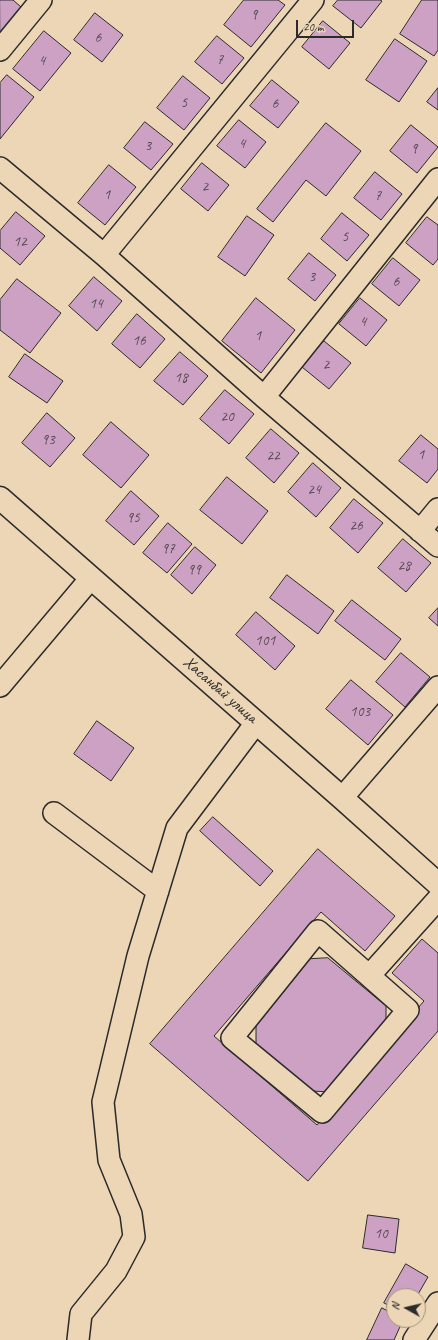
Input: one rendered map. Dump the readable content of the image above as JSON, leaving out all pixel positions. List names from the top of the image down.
{
  "streets": {
    "street": ["Хасанбай улица"]
  },
  "house_numbers": [
    "9",
    "6",
    "7",
    "4",
    "5",
    "6",
    "4",
    "3",
    "9",
    "2",
    "1",
    "7",
    "5",
    "12",
    "3",
    "6",
    "14",
    "4",
    "1",
    "16",
    "2",
    "18",
    "20",
    "93",
    "1",
    "22",
    "24",
    "95",
    "26",
    "97",
    "28",
    "99",
    "101",
    "103",
    "10"
  ],
  "scale_bar": "20 m",
  "north": "left"
}
